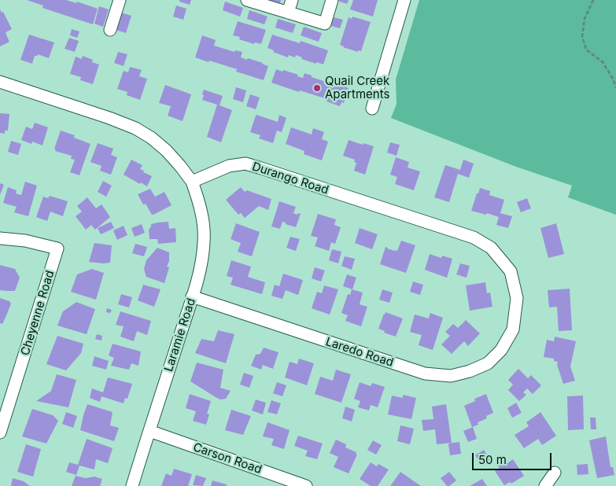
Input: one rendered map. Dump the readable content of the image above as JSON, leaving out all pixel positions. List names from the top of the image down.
{
  "streets": {
    "street": [
      "Durango Road",
      "Cheyenne Road",
      "Laramie Road",
      "Laredo Road",
      "Carson Road"
    ]
  },
  "crossings": [
    ["Durango Road", "Laramie Road"],
    ["Durango Road", "Laredo Road"],
    ["Laramie Road", "Laredo Road"],
    ["Laramie Road", "Carson Road"]
  ],
  "places": ["Quail Creek Apartments"],
  "scale_bar": "50 m"
}
